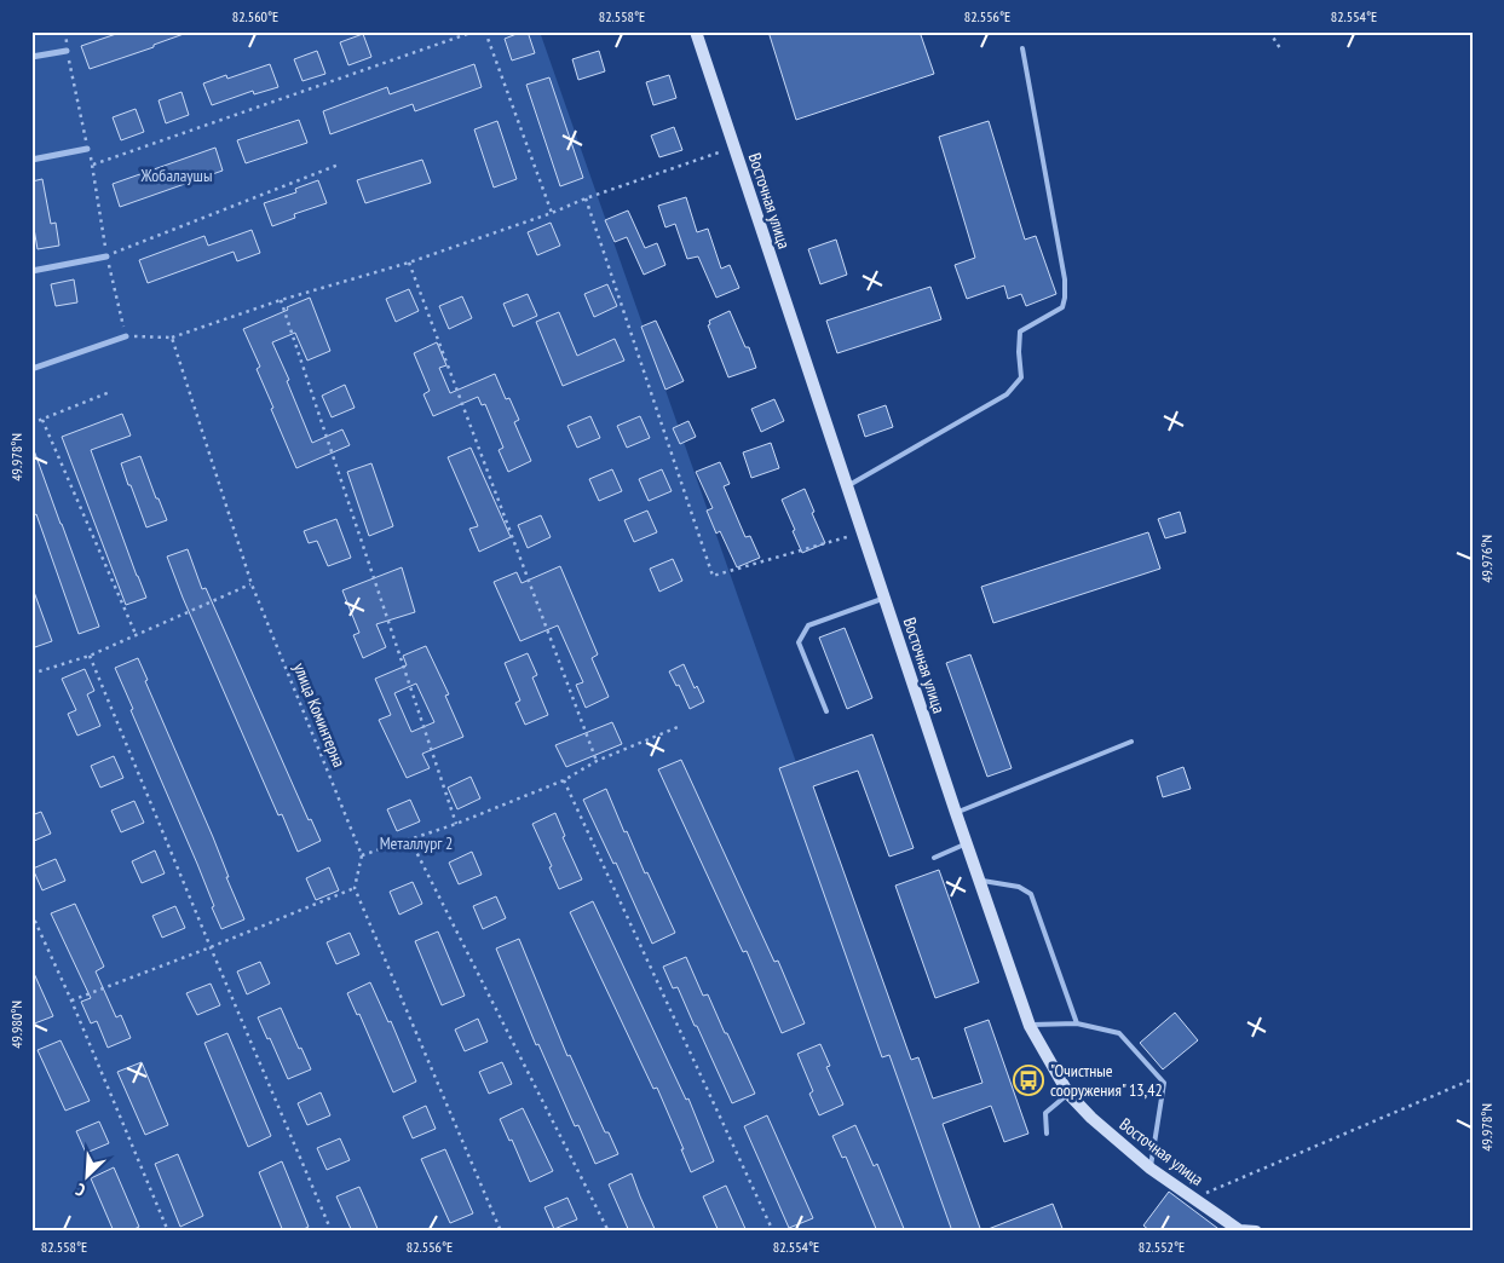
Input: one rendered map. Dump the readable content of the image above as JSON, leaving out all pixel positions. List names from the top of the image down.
{
  "streets": {
    "main road": ["Восточная улица"],
    "path": ["улица Коминтерна"]
  },
  "parks": ["Жобалаушы", "Металлург 2"],
  "places": {
    "bus stop": ["\"Очистные сооружения\" 13,42"]
  },
  "north": "bottom left",
  "coordinates": [
    "82.560°E",
    "82.558°E",
    "82.556°E",
    "82.554°E",
    "49.978°N",
    "49.976°N",
    "49.980°N",
    "82.552°E"
  ]
}
